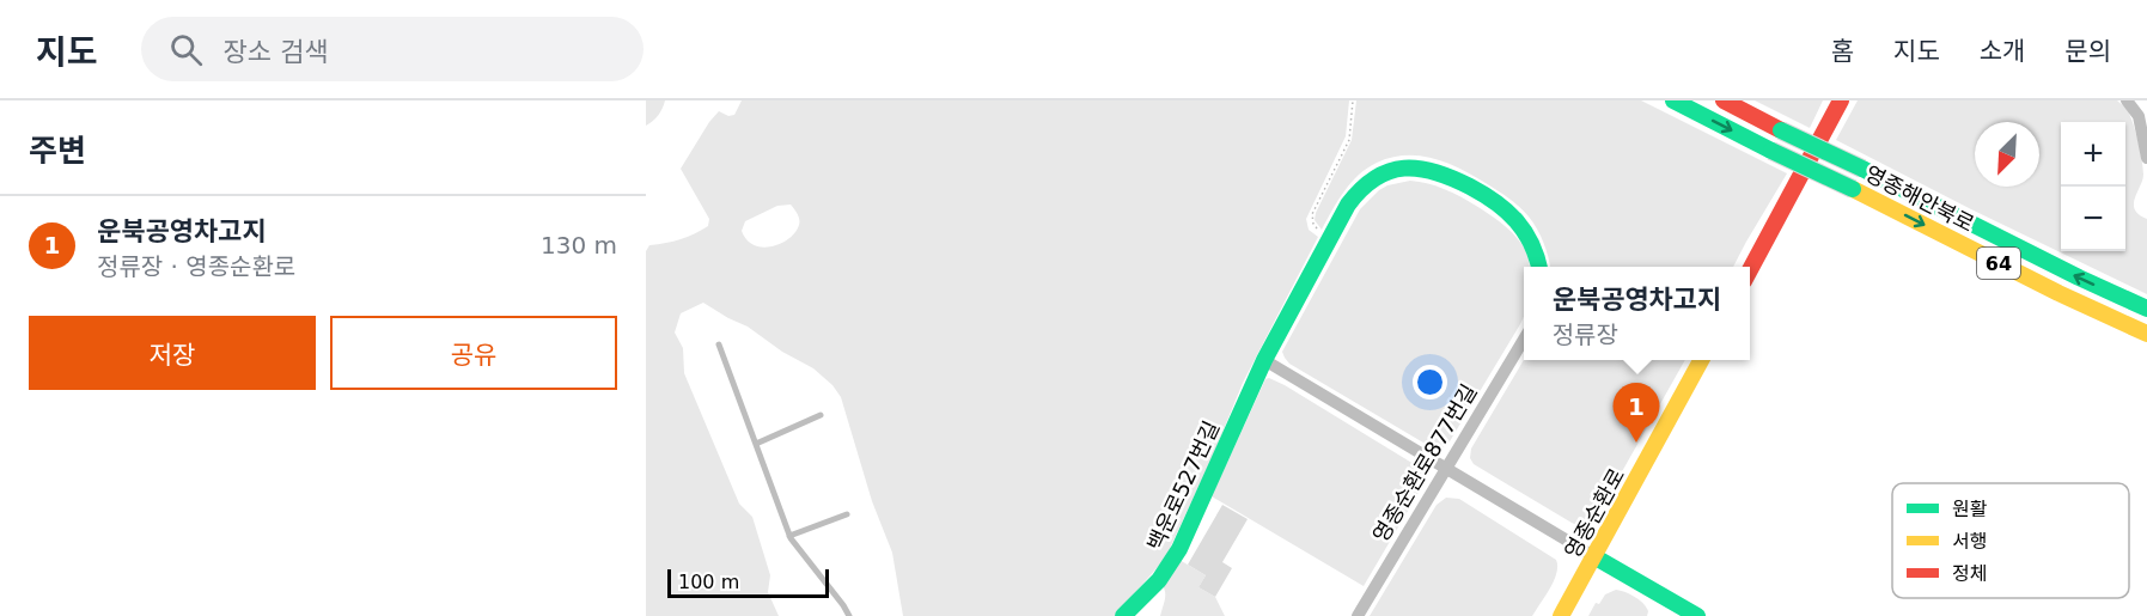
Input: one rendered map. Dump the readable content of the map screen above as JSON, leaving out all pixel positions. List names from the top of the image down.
{
  "streets": {
    "main road": [
      "영종해안북로",
      "64",
      "백운로527번길",
      "영종순환로"
    ],
    "street": ["영종순환로877번길"]
  },
  "legend": ["원활", "서행", "정체"],
  "scale_bar": "100 m",
  "north": "bottom left",
  "page": {
    "header": "지도",
    "search": "장소 검색",
    "nav": [
      "홈",
      "지도",
      "소개",
      "문의"
    ],
    "heading": "주변",
    "map_buttons": ["+", "−"],
    "list": [
      {
        "mark": "1",
        "name": "운북공영차고지",
        "note": "정류장 · 영종순환로",
        "value": "130 m"
      }
    ],
    "popup": ["운북공영차고지", "정류장"],
    "buttons": ["저장", "공유"],
    "pins": "1",
    "scale": "100 m"
  }
}
